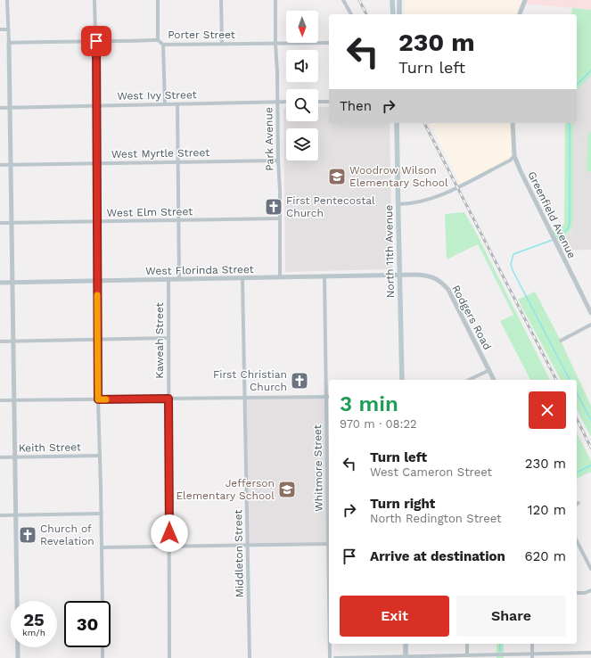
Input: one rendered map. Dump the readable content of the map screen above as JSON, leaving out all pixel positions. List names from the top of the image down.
{
  "streets": {
    "main road": ["North 11th Avenue"],
    "street": [
      "Porter Street",
      "West Ivy Street",
      "Park Avenue",
      "West Myrtle Street",
      "West Elm Street",
      "Greenfield Avenue",
      "West Florinda Street",
      "Rodgers Road",
      "Kaweah Street",
      "Keith Street",
      "Whitmore Street",
      "Middleton Street"
    ]
  },
  "crossings": [
    ["Porter Street", "Park Avenue"],
    ["West Ivy Street", "Park Avenue"],
    ["Park Avenue", "West Myrtle Street"],
    ["Park Avenue", "West Elm Street"],
    ["Park Avenue", "West Florinda Street"],
    ["North 11th Avenue", "West Florinda Street"],
    ["North 11th Avenue", "Rodgers Road"],
    ["West Florinda Street", "Rodgers Road"],
    ["West Florinda Street", "Kaweah Street"],
    ["West Florinda Street", "Whitmore Street"],
    ["West Florinda Street", "Middleton Street"]
  ],
  "places": {
    "school or university": ["Woodrow Wilson Elementary School", "Jefferson Elementary School"],
    "church": ["First Pentecostal Church", "First Christian Church", "Church of Revelation"]
  },
  "north": "bottom",
  "page": {
    "turn": ["230 m", "Turn left"],
    "then": "Then",
    "heading": ["3 min", "970 m · 08:22"],
    "list": [
      {
        "name": "Turn left",
        "note": "West Cameron Street",
        "value": "230 m"
      },
      {
        "name": "Turn right",
        "note": "North Redington Street",
        "value": "120 m"
      },
      {
        "name": "Arrive at destination",
        "value": "620 m"
      }
    ],
    "buttons": ["Exit", "Share"],
    "speed": "25 km/h",
    "limit": "30"
  }
}
